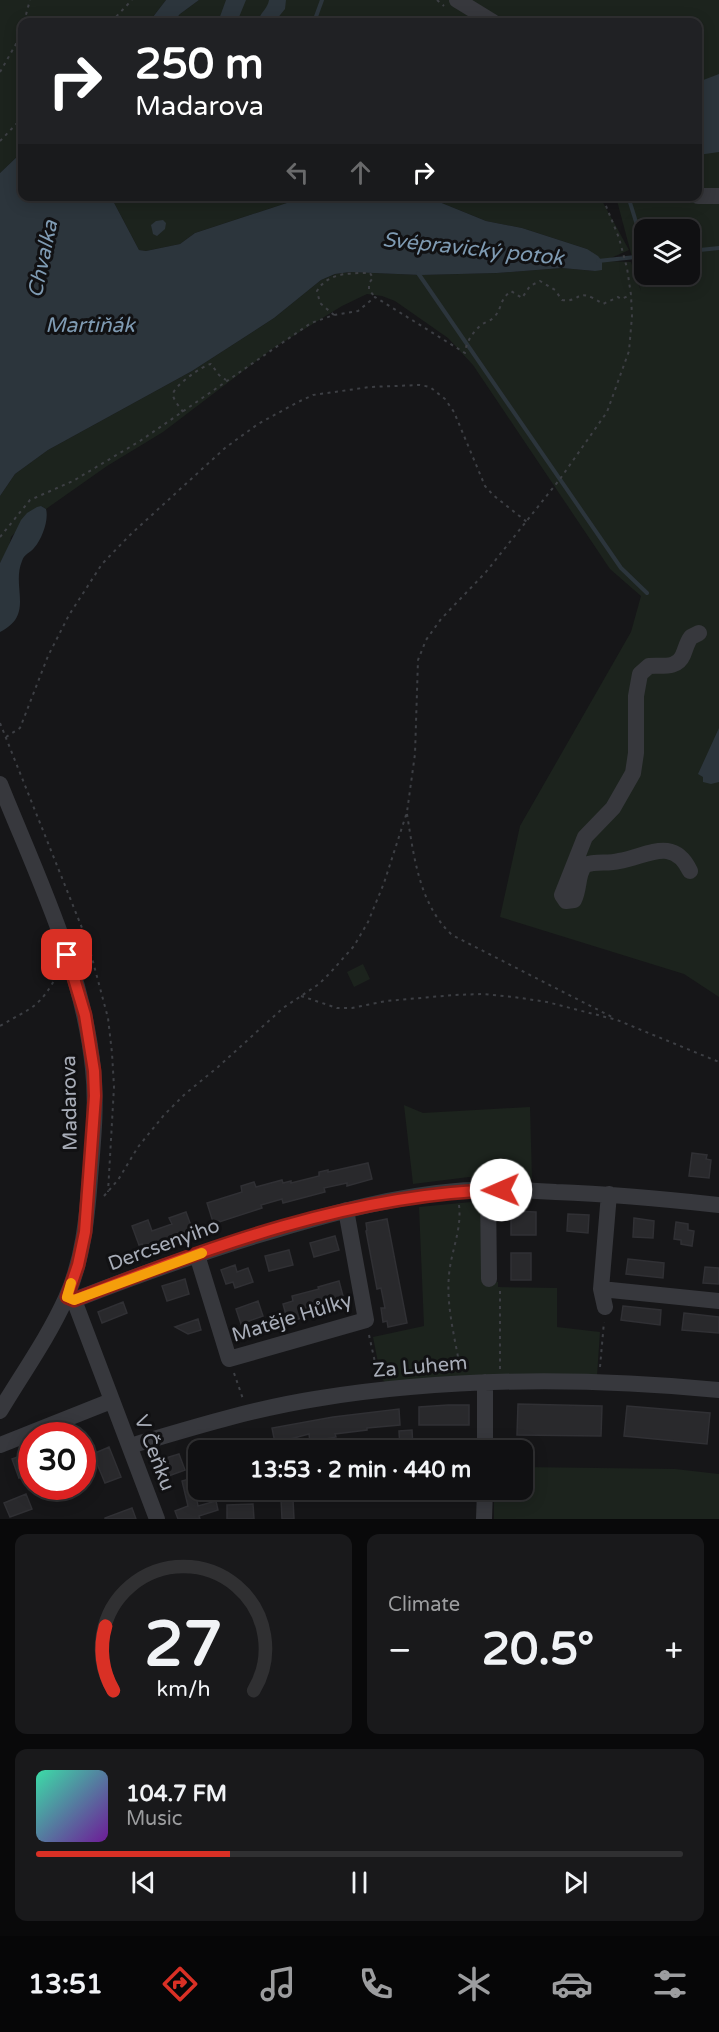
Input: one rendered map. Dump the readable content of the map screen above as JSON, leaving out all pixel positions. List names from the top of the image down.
{
  "streets": {
    "street": [
      "Madarova",
      "Dercsenyiho",
      "Matěje Hůlky",
      "Za Luhem",
      "V Čeňku"
    ]
  },
  "crossings": [
    ["Madarova", "Dercsenyiho"],
    ["Madarova", "V Čeňku"],
    ["Dercsenyiho", "Matěje Hůlky"],
    ["Dercsenyiho", "V Čeňku"],
    ["Za Luhem", "V Čeňku"]
  ],
  "water": ["Svépravický potok", "Chvalka", "Martiňák"],
  "page": {
    "turn": ["250 m", "Madarova"],
    "limit": "30",
    "trip": "13:53 · 2 min · 440 m",
    "tile": "Climate",
    "heat": ["−", "20.5°", "+"],
    "song": ["104.7 FM", "Music"],
    "tabs": "13:51",
    "gauge": ["27", "km/h"]
  }
}
